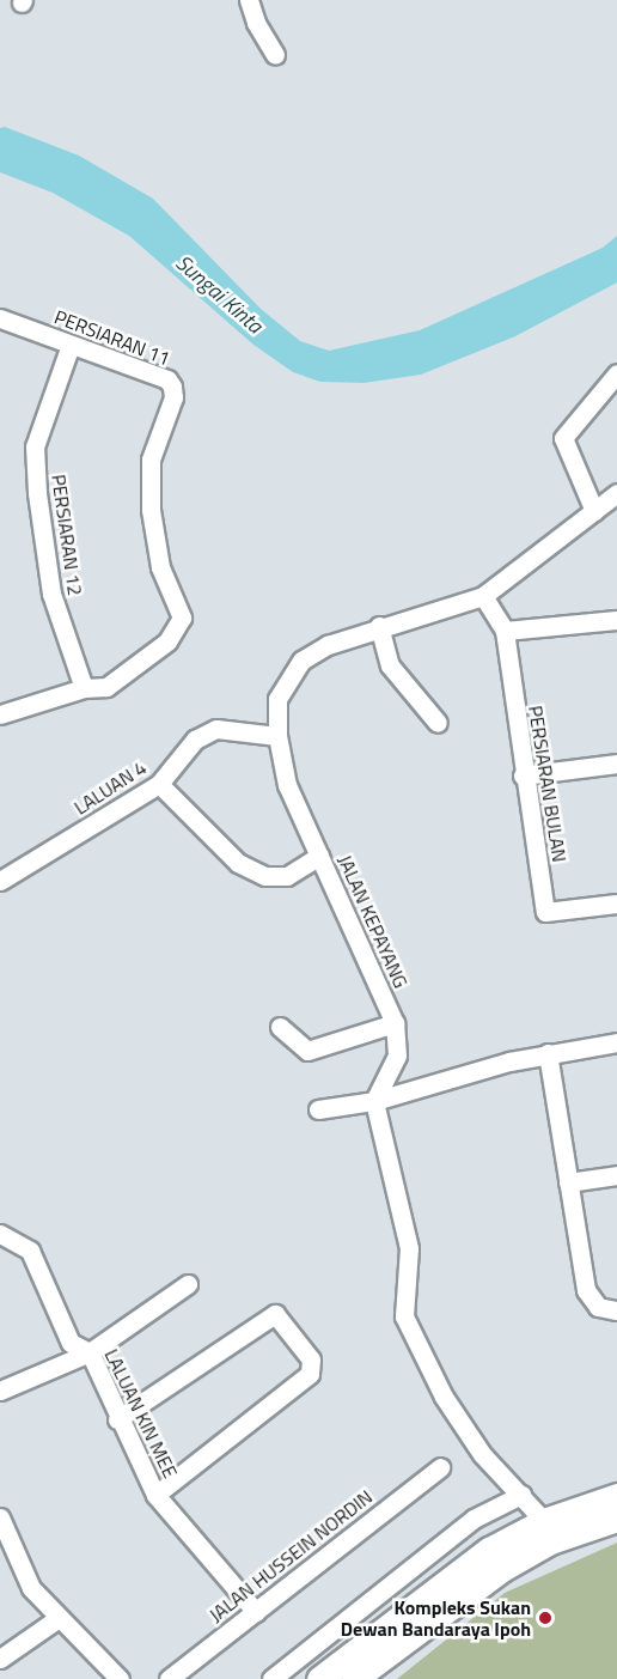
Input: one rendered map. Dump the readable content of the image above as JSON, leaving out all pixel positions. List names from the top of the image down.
{
  "streets": {
    "street": [
      "PERSIARAN 11",
      "PERSIARAN 12",
      "PERSIARAN BULAN",
      "LALUAN 4",
      "JALAN KEPAYANG",
      "LALUAN KIN MEE",
      "JALAN HUSSEIN NORDIN"
    ]
  },
  "crossings": [
    ["PERSIARAN 11", "PERSIARAN 12"],
    ["PERSIARAN BULAN", "JALAN KEPAYANG"],
    ["LALUAN 4", "JALAN KEPAYANG"],
    ["LALUAN KIN MEE", "JALAN HUSSEIN NORDIN"]
  ],
  "water": ["Sungai Kinta"],
  "places": ["Kompleks Sukan Dewan Bandaraya Ipoh"]
}
